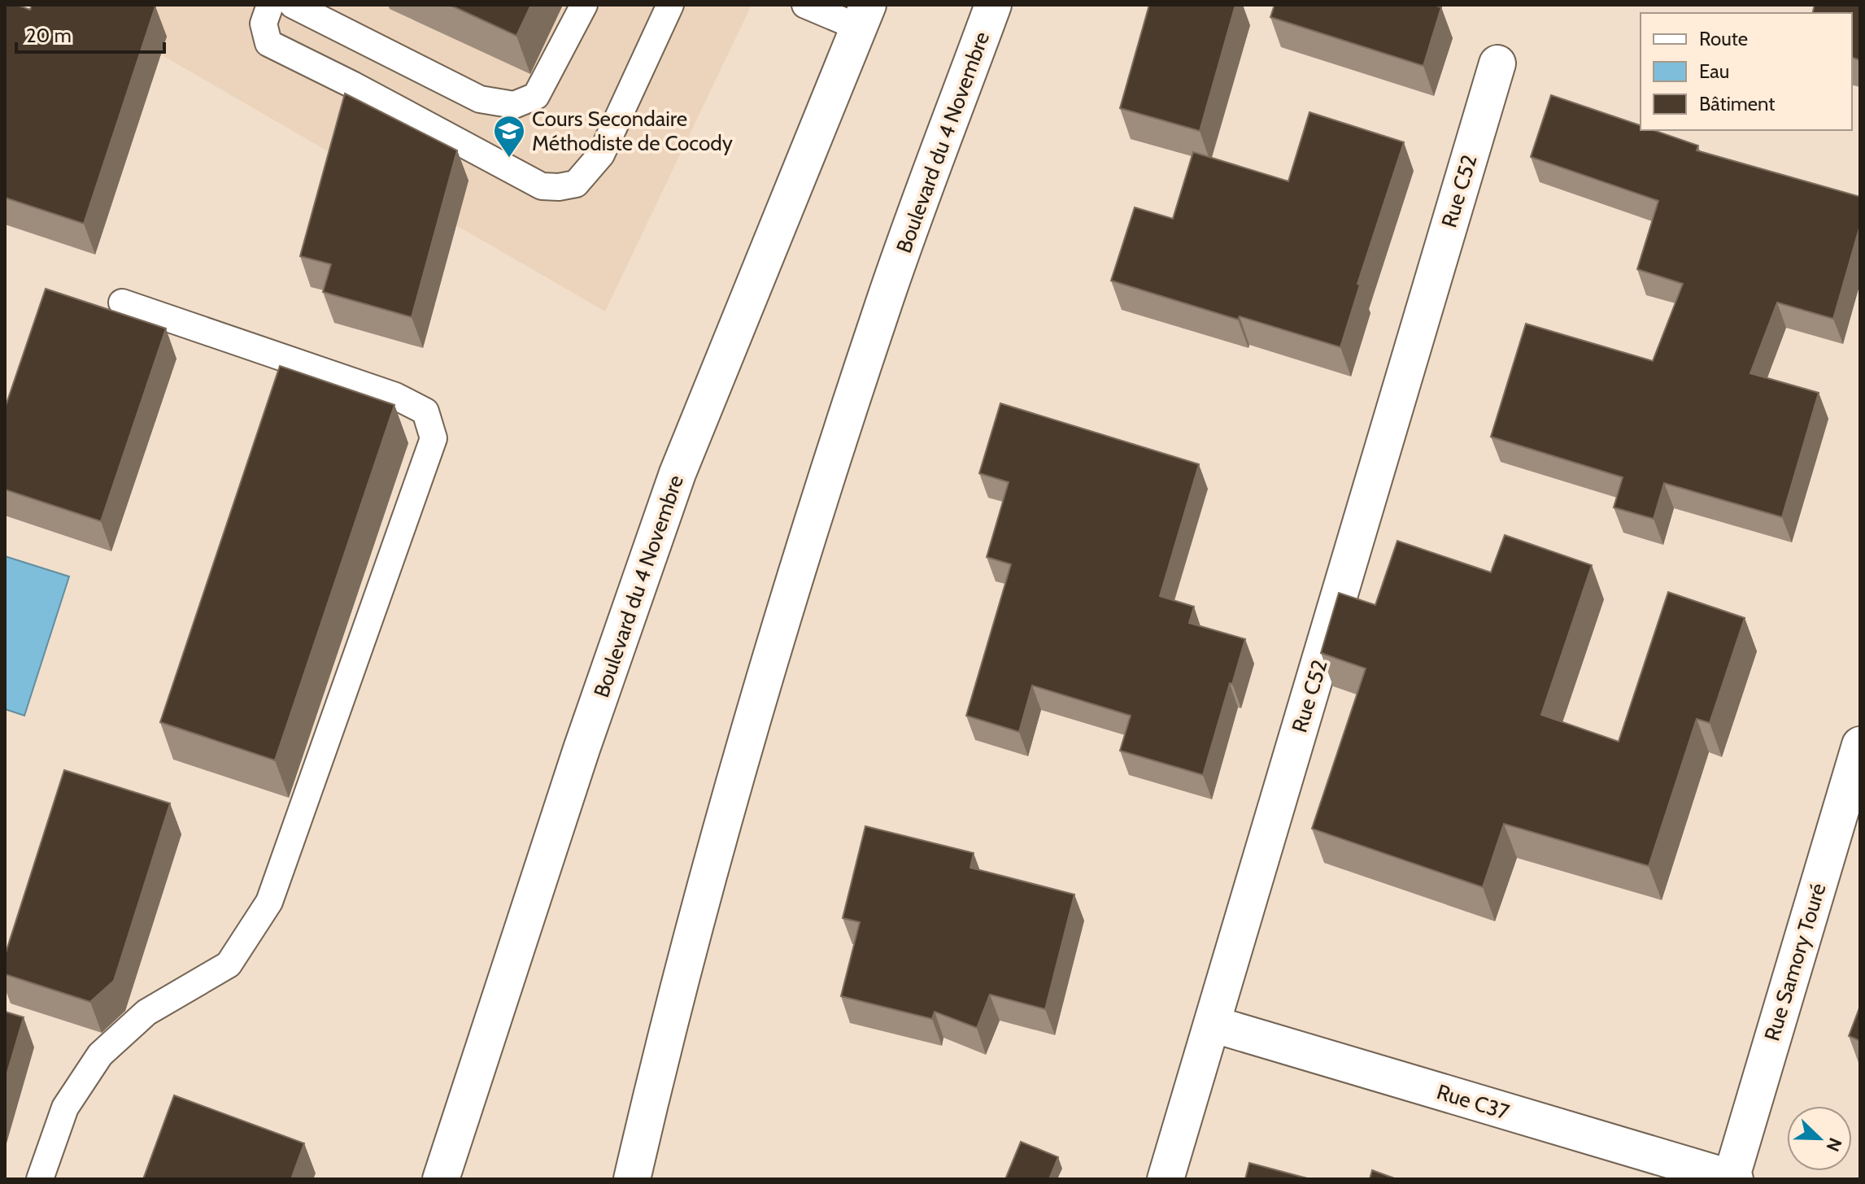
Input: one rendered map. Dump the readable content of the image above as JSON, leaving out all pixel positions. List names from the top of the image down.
{
  "streets": {
    "main road": [
      "Boulevard du 4 Novembre",
      "Rue C52",
      "Rue Samory Touré",
      "Rue C37"
    ]
  },
  "crossings": [
    ["Rue C52", "Rue C37"],
    ["Rue Samory Touré", "Rue C37"]
  ],
  "places": {
    "school or university": ["Cours Secondaire Méthodiste de Cocody"]
  },
  "legend": ["Route", "Eau", "Bâtiment"],
  "scale_bar": "20 m",
  "north": "bottom right"
}
